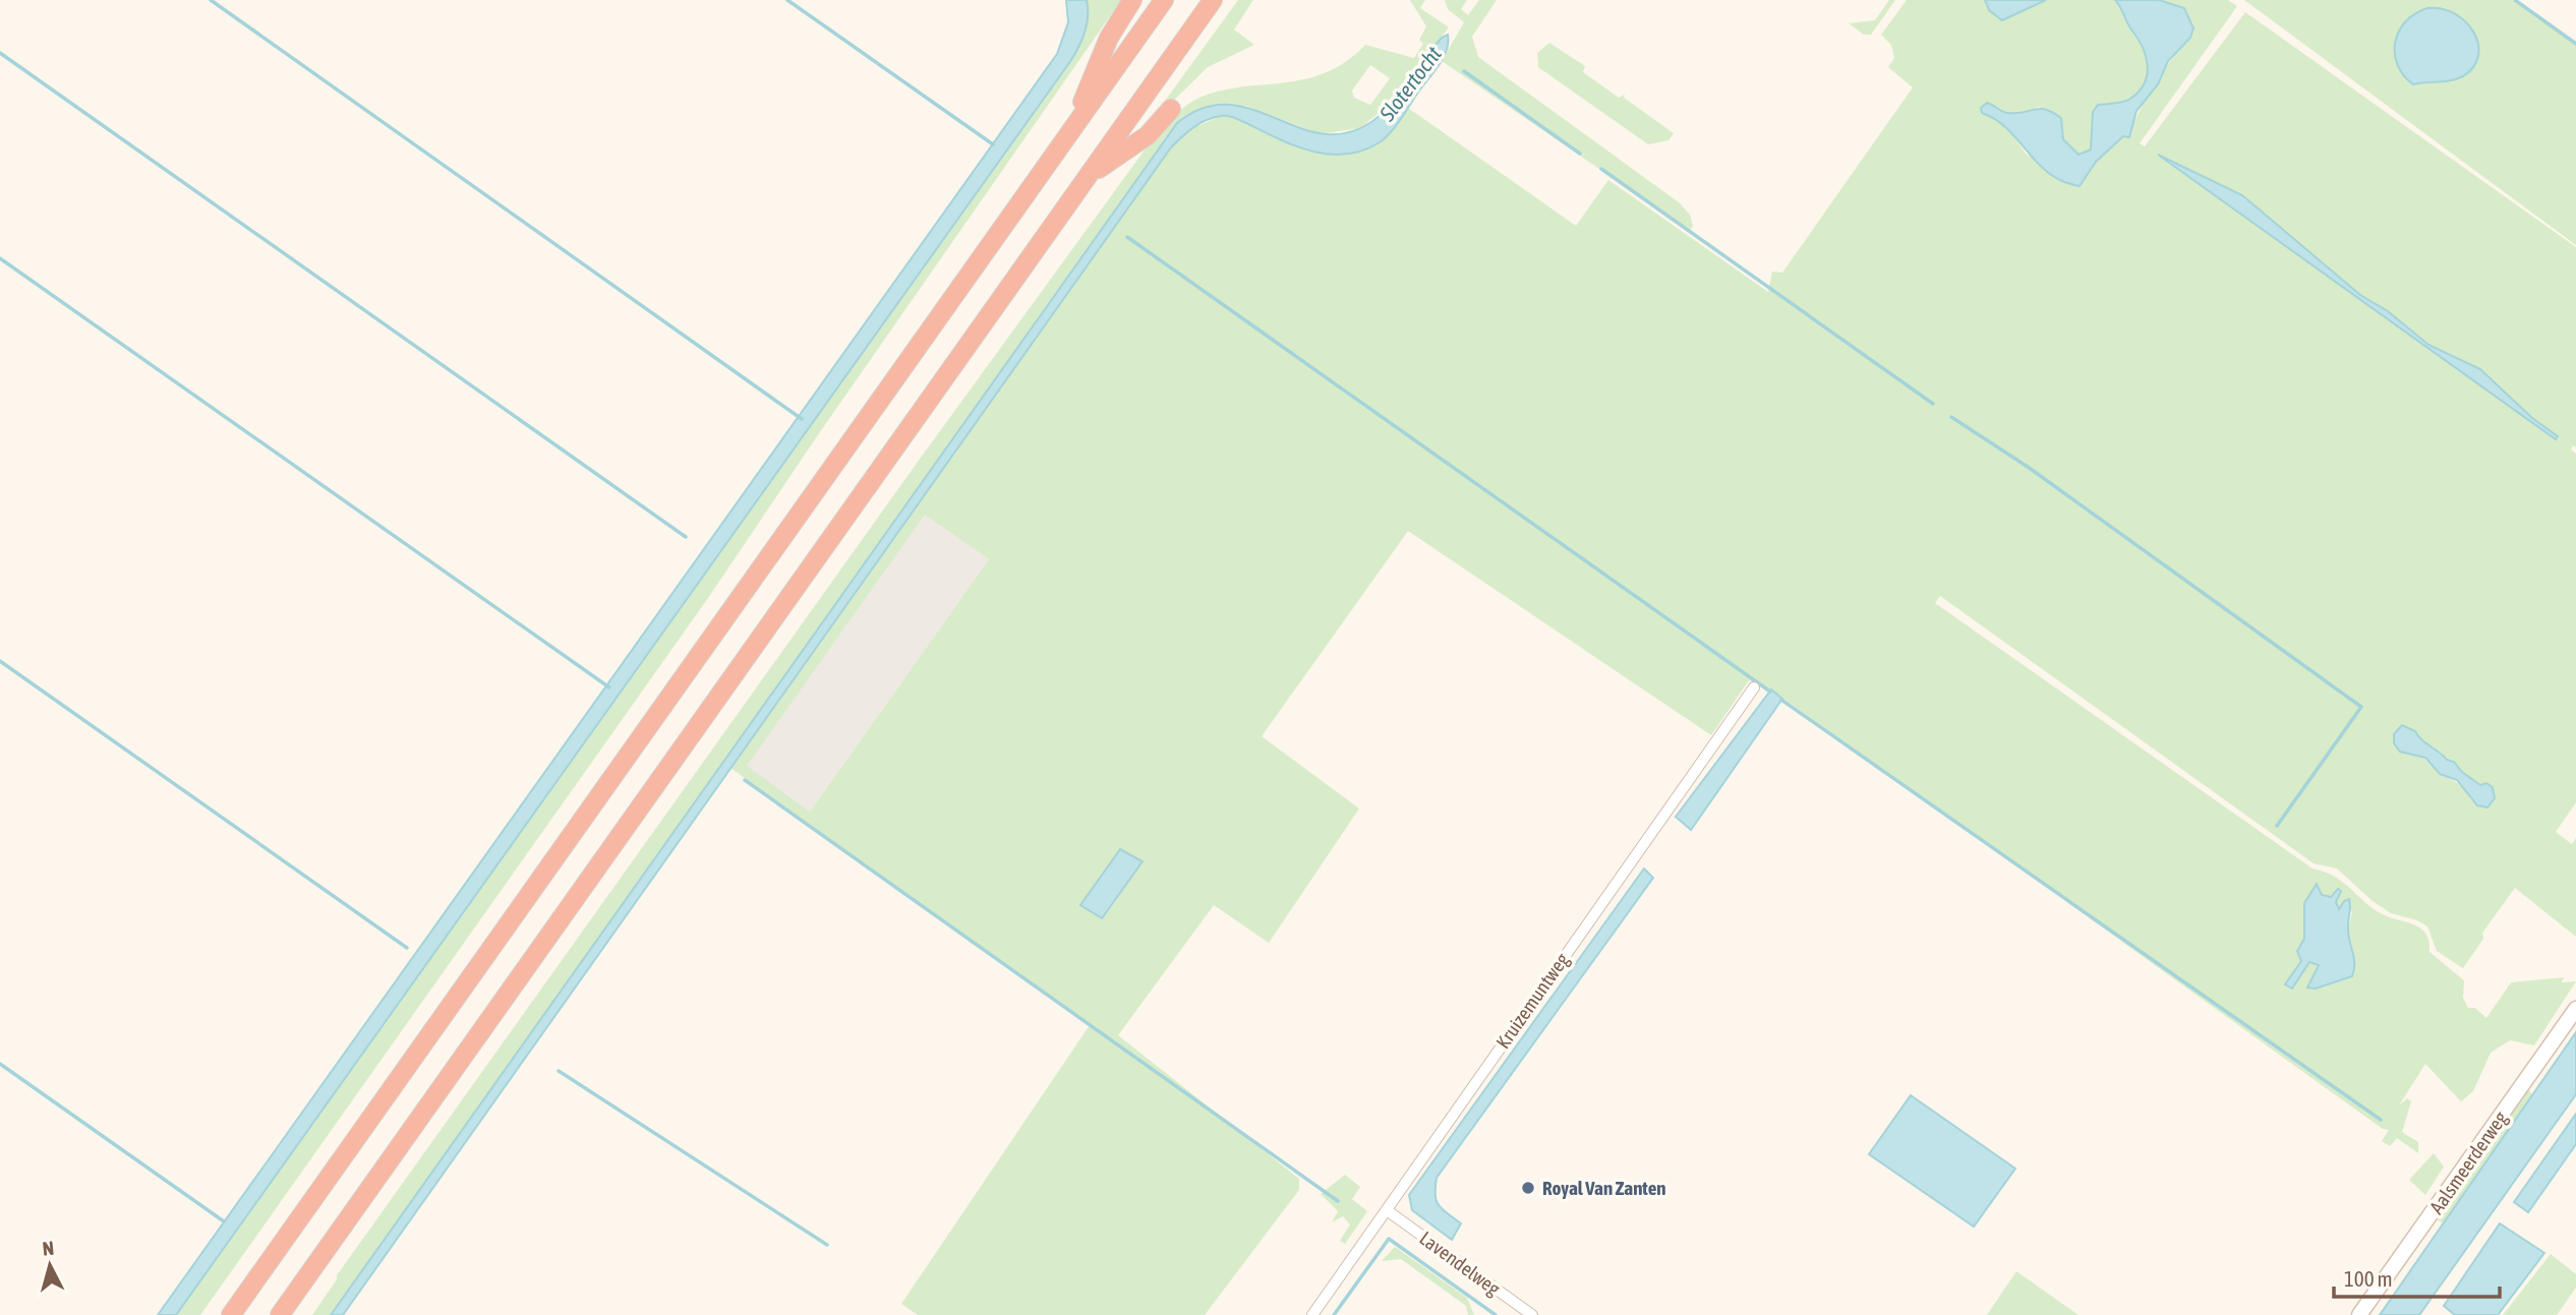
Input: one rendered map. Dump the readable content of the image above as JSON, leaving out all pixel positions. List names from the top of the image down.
{
  "streets": {
    "street": ["Kruizemuntweg", "Aalsmeerderweg", "Lavendelweg"]
  },
  "crossings": [
    ["Kruizemuntweg", "Lavendelweg"]
  ],
  "water": ["Slotertocht"],
  "places": ["Royal Van Zanten"],
  "scale_bar": "100 m",
  "north": "top"
}
